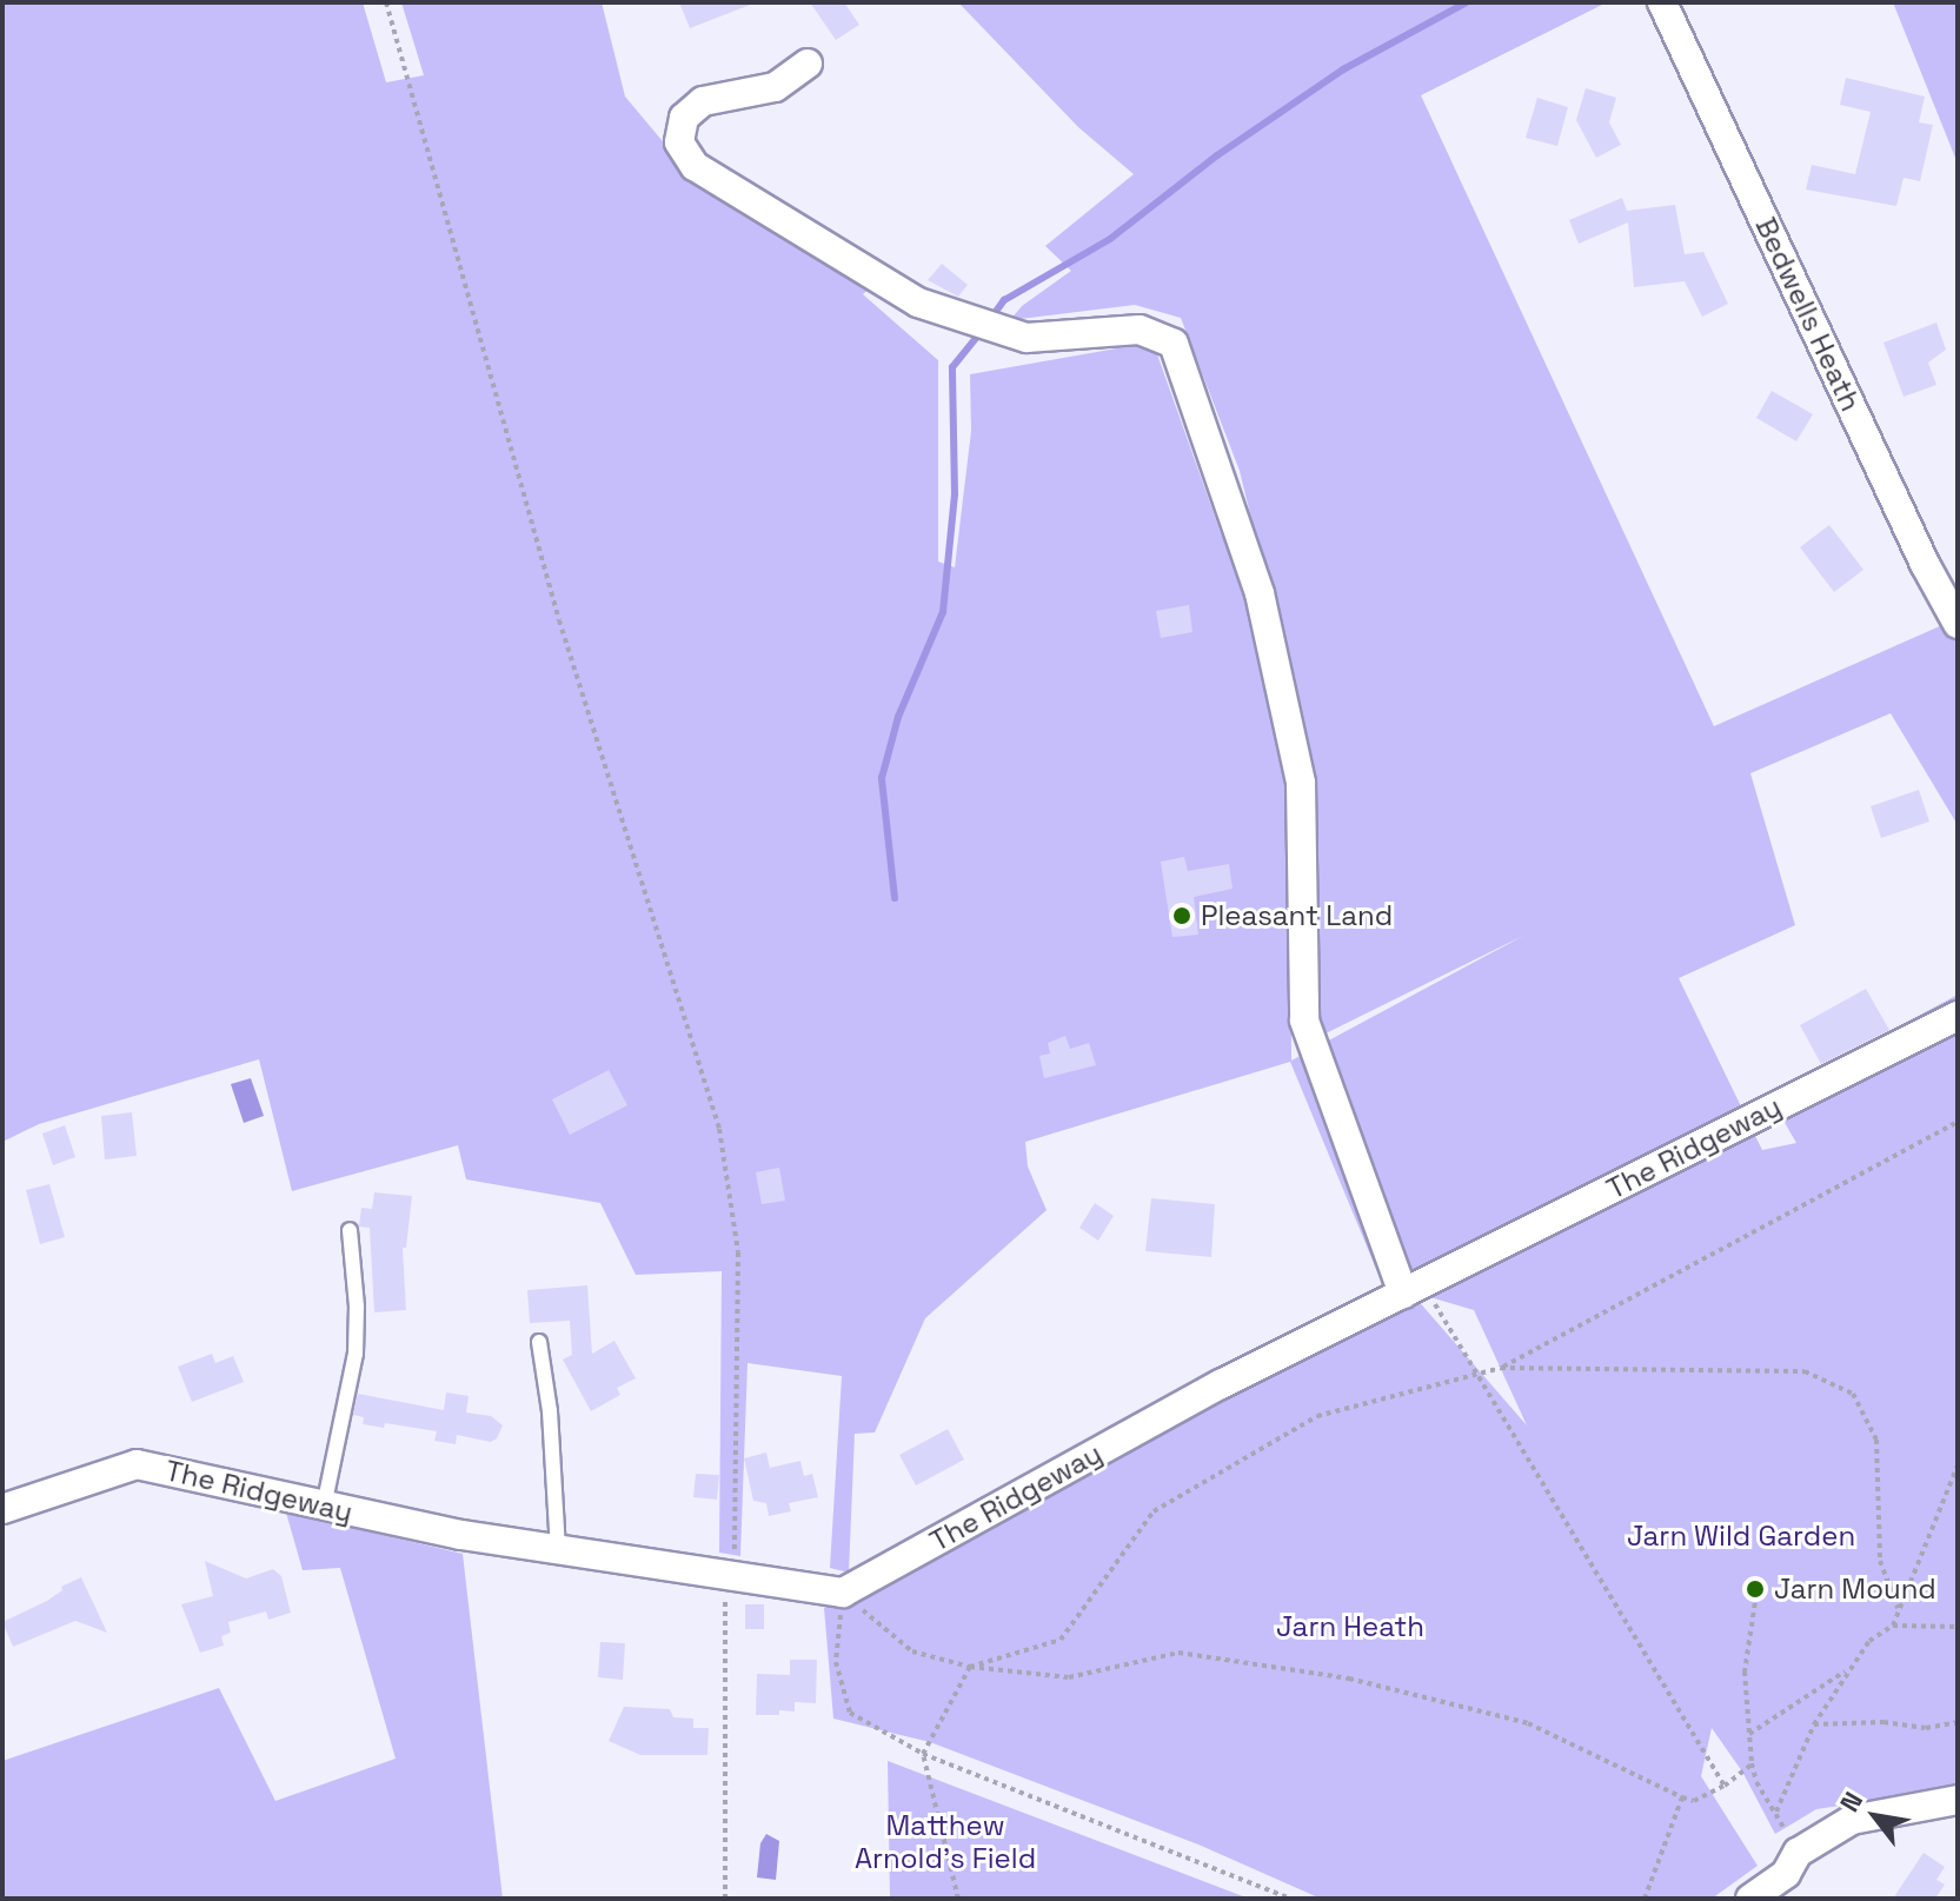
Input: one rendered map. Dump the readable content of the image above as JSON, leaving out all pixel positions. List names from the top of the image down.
{
  "streets": {
    "street": ["Bedwells Heath", "The Ridgeway"]
  },
  "parks": ["Jarn Wild Garden", "Jarn Heath", "Matthew Arnold's Field"],
  "places": ["Pleasant Land", "Jarn Mound"],
  "north": "top left"
}
